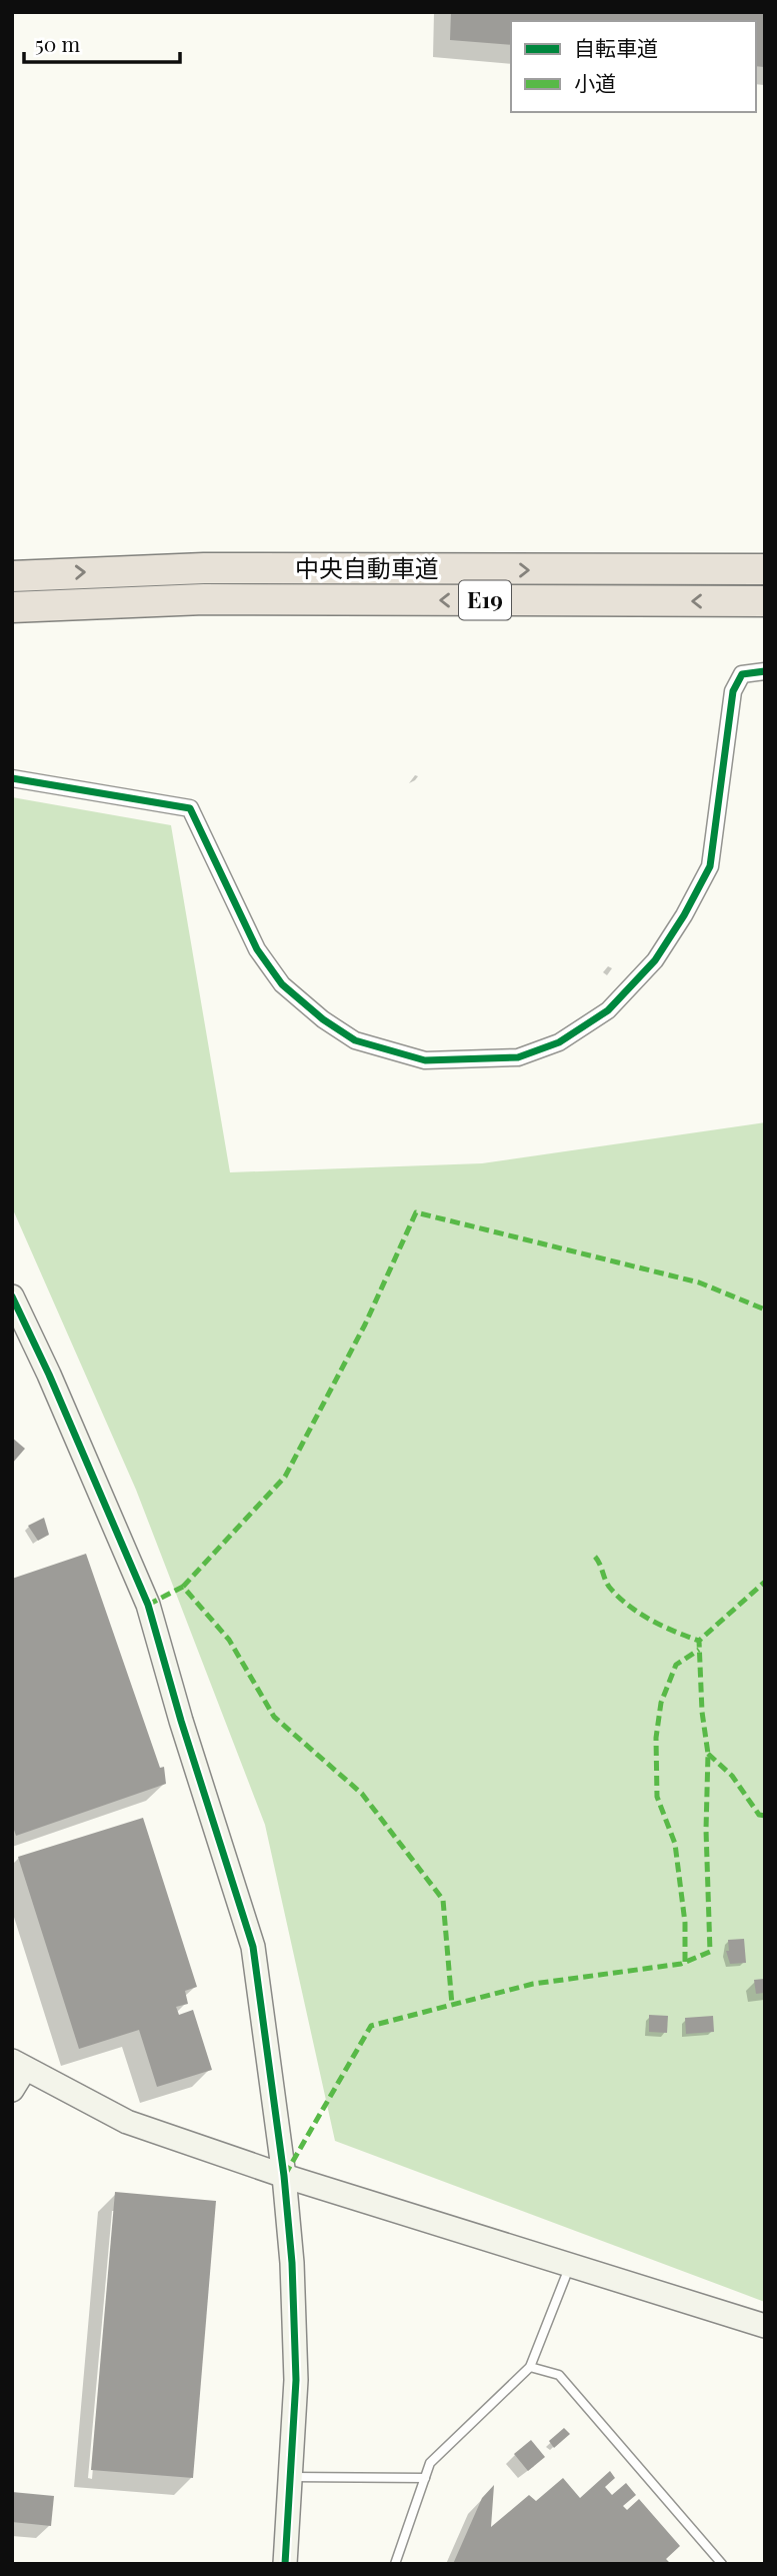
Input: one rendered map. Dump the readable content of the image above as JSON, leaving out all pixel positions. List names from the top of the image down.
{
  "streets": {
    "highway": ["中央自動車道", "E19"]
  },
  "legend": ["自転車道", "小道"],
  "scale_bar": "50 m"
}
